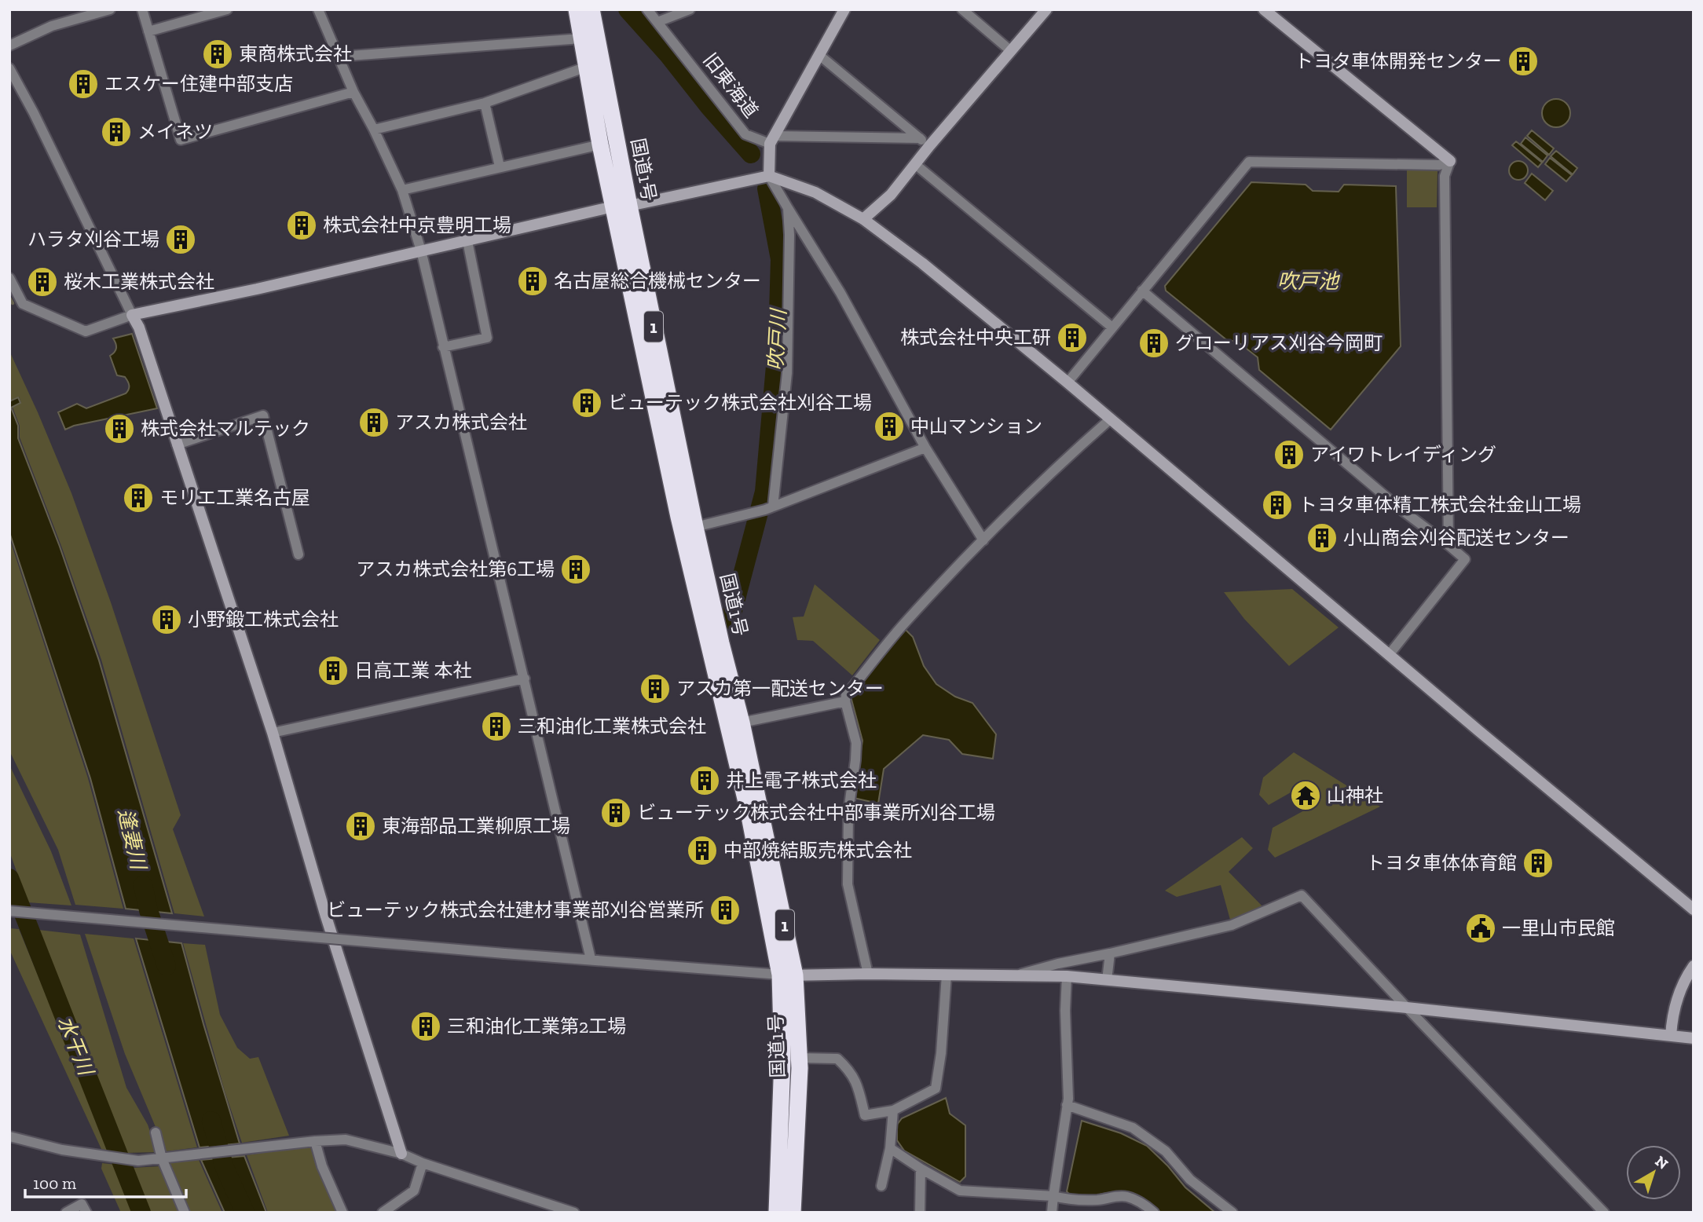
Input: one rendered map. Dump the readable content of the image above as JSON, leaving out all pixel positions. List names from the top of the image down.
{
  "streets": {
    "highway": ["国道1号", "1"],
    "street": ["旧東海道"]
  },
  "water": [
    "吹戸池",
    "吹戸川",
    "逢妻川",
    "水干川"
  ],
  "places": {
    "building": [
      "東商株式会社",
      "トヨタ車体開発センター",
      "エスケー住建中部支店",
      "メイネツ",
      "株式会社中京豊明工場",
      "ハラタ刈谷工場",
      "名古屋総合機械センター",
      "桜木工業株式会社",
      "株式会社中央工研",
      "グローリアス刈谷今岡町",
      "ビューテック株式会社刈谷工場",
      "アスカ株式会社",
      "中山マンション",
      "株式会社マルテック",
      "アイワトレイディング",
      "モリエ工業名古屋",
      "トヨタ車体精工株式会社金山工場",
      "小山商会刈谷配送センター",
      "アスカ株式会社第6工場",
      "小野鍛工株式会社",
      "日高工業 本社",
      "アスカ第一配送センター",
      "三和油化工業株式会社",
      "井上電子株式会社",
      "ビューテック株式会社中部事業所刈谷工場",
      "東海部品工業柳原工場",
      "中部焼結販売株式会社",
      "トヨタ車体体育館",
      "ビューテック株式会社建材事業部刈谷営業所",
      "三和油化工業第2工場"
    ],
    "temple": ["山神社"],
    "public building": ["一里山市民館"]
  },
  "scale_bar": "100 m",
  "north": "top right"
}
